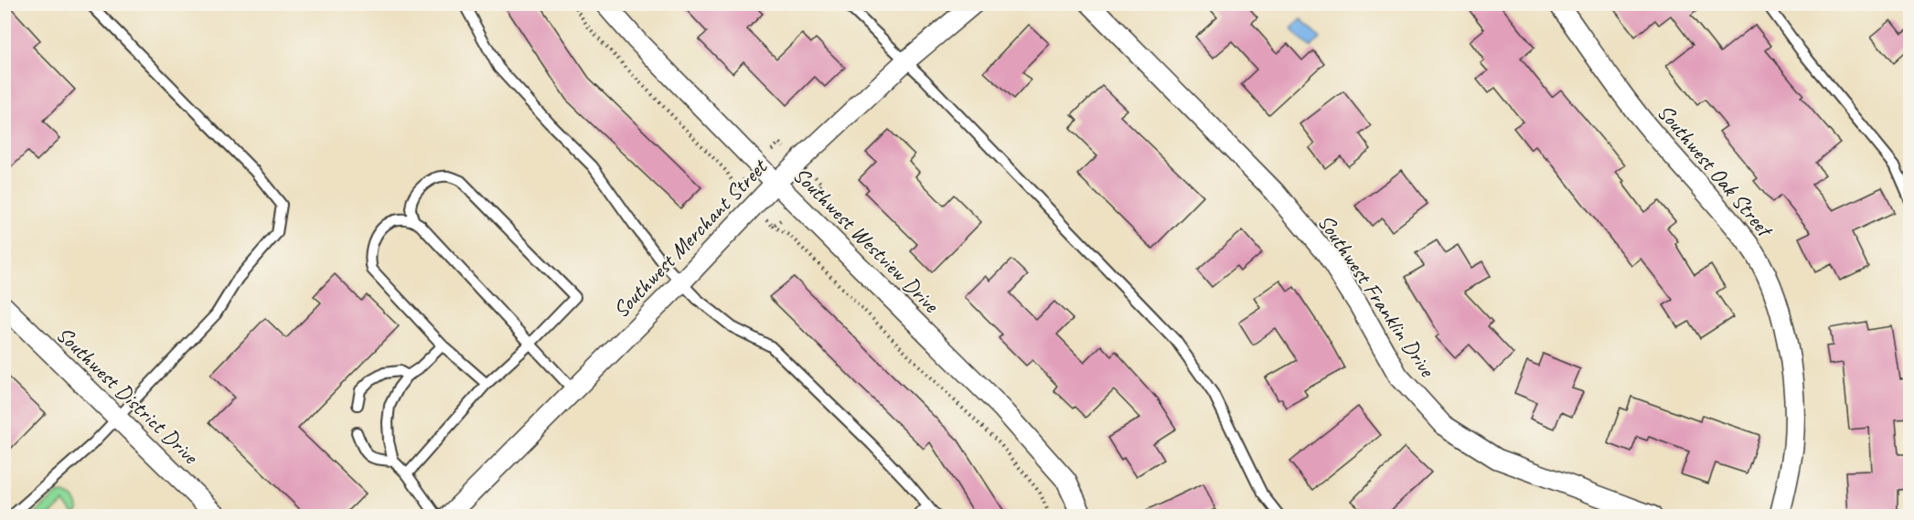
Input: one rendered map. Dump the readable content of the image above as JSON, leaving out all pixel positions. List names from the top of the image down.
{
  "streets": {
    "street": [
      "Southwest Oak Street",
      "Southwest Merchant Street",
      "Southwest Westview Drive",
      "Southwest Franklin Drive",
      "Southwest District Drive"
    ]
  },
  "crossings": [
    ["Southwest Merchant Street", "Southwest Westview Drive"]
  ]
}
